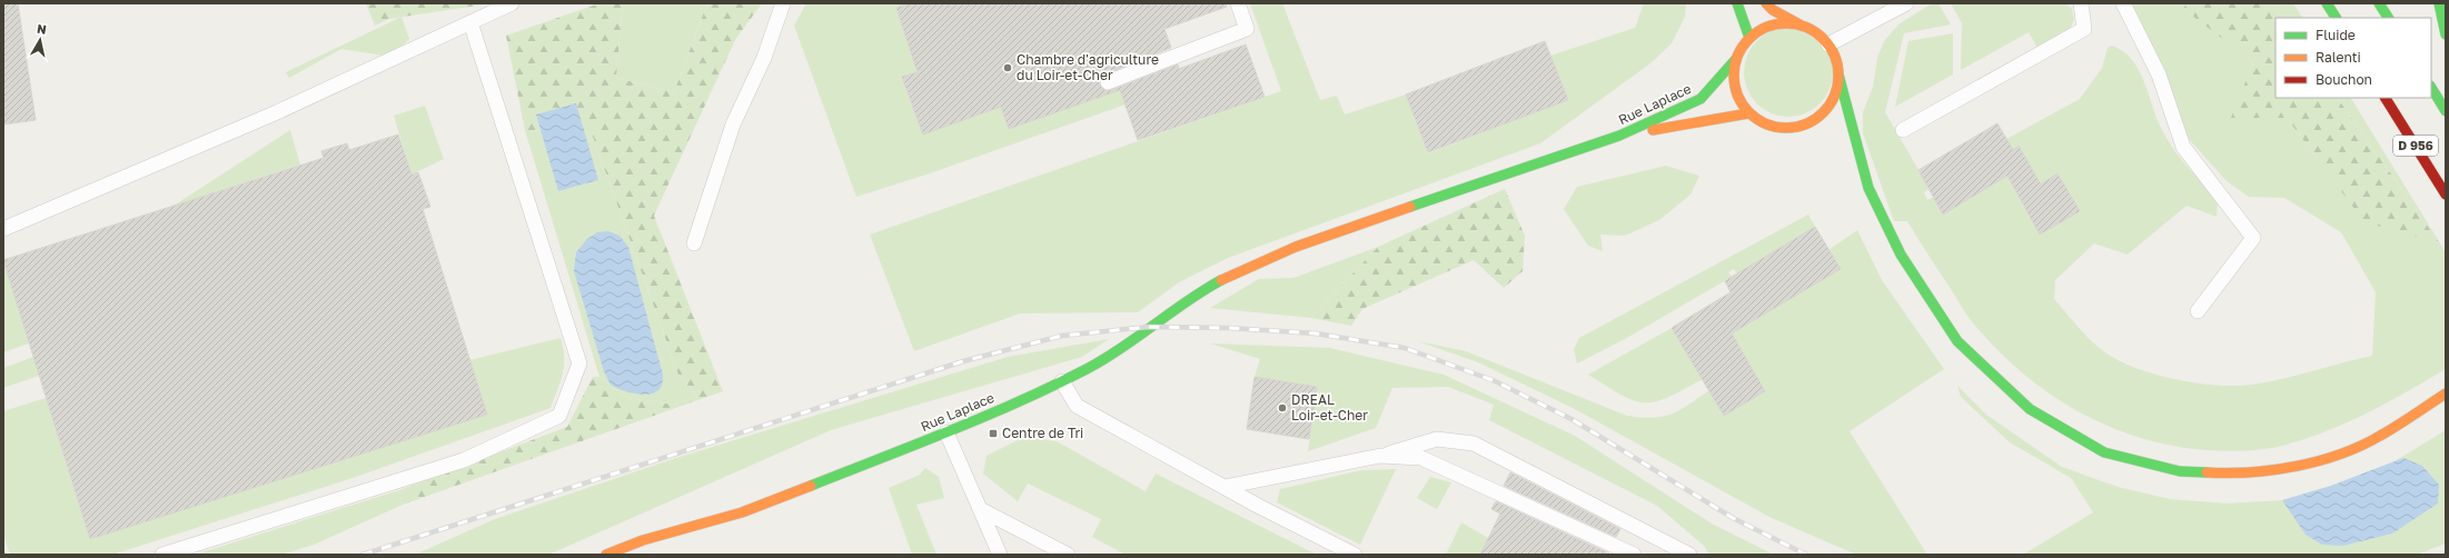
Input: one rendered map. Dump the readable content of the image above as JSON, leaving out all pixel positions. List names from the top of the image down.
{
  "streets": {
    "main road": ["Rue Laplace", "D 956"]
  },
  "places": {
    "other": ["Chambre d'agriculture du Loir-et-Cher", "DREAL Loir-et-Cher"],
    "transit": ["Centre de Tri"]
  },
  "legend": ["Fluide", "Ralenti", "Bouchon"],
  "north": "top"
}
